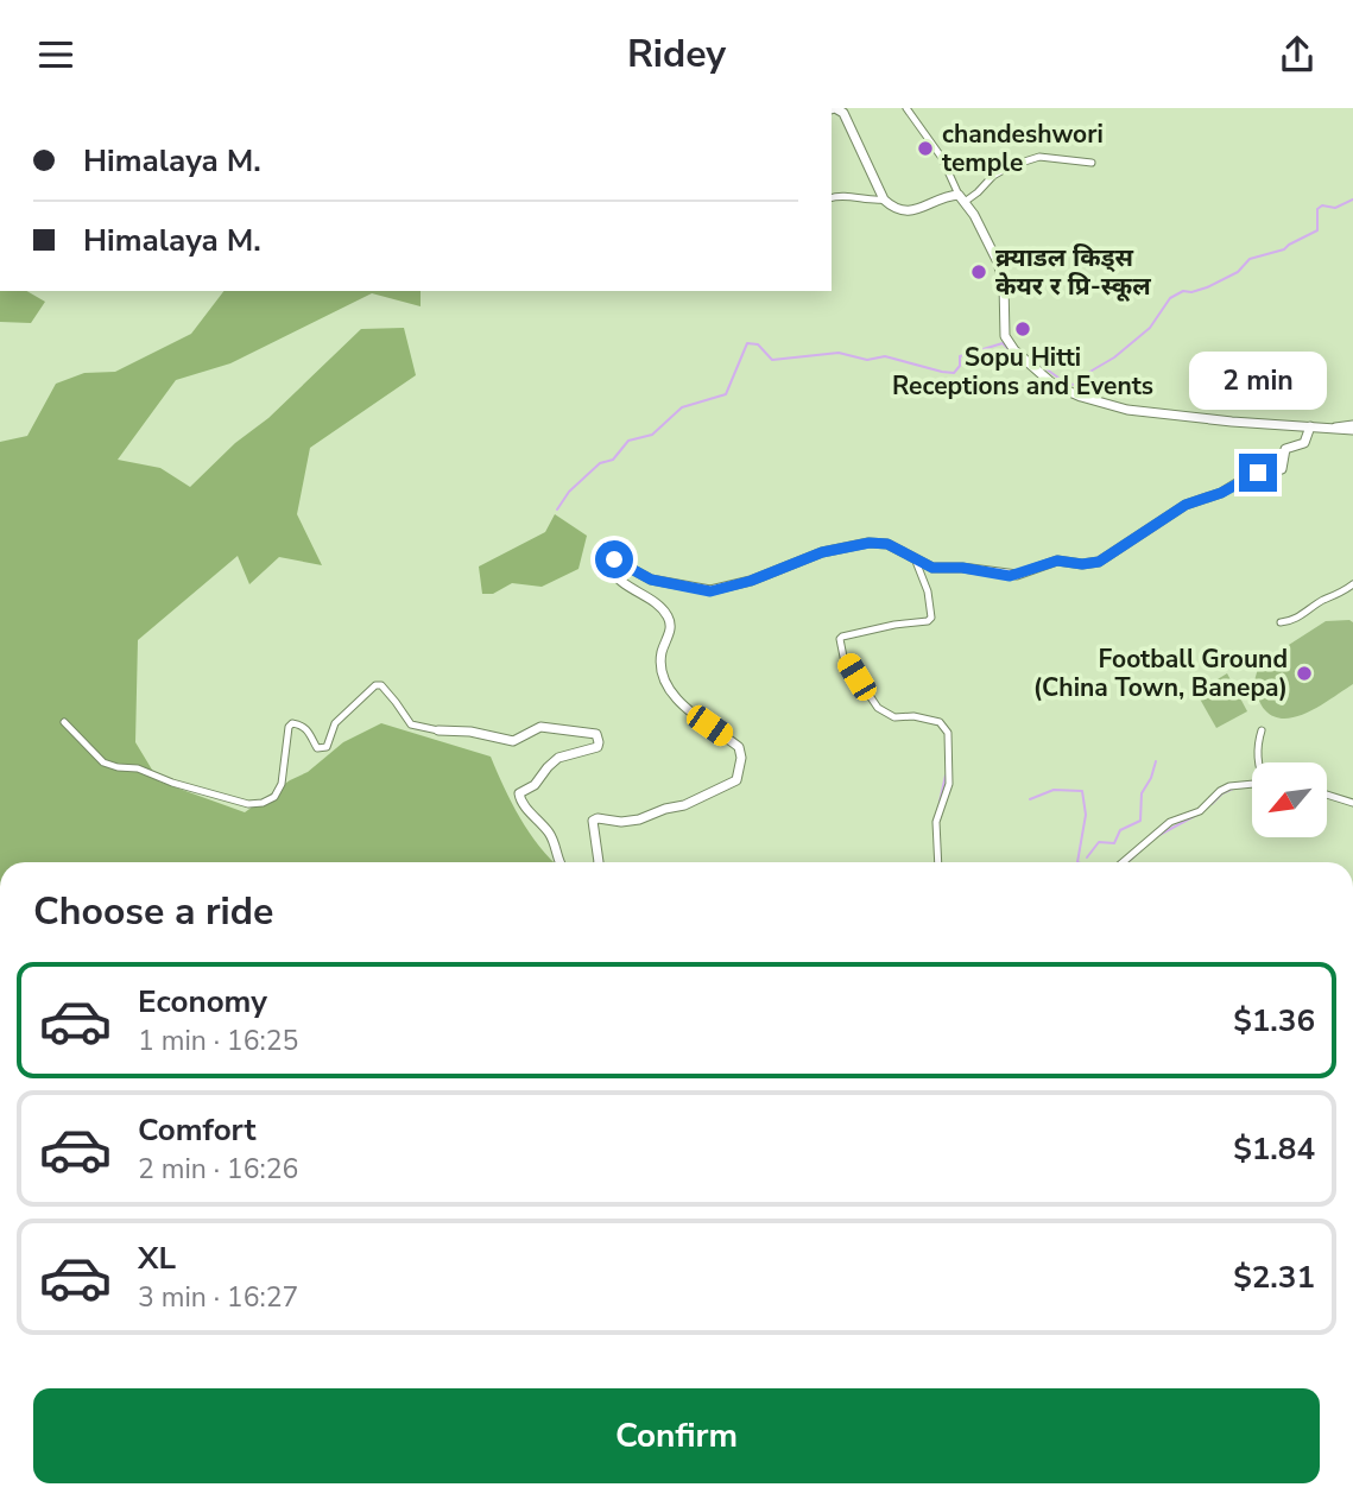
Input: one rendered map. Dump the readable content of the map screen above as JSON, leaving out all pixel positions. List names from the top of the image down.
{
  "places": [
    "chandeshwori temple",
    "क्र्याडल किड्स केयर र प्रि-स्कूल",
    "Sopu Hitti Receptions and Events",
    "Football Ground (China Town, Banepa)"
  ],
  "north": "bottom left",
  "page": {
    "header": "Ridey",
    "banner": ["Himalaya M.", "Himalaya M."],
    "bubble": "2 min",
    "heading": "Choose a ride",
    "list": [
      {
        "name": "Economy",
        "note": "1 min · 16:25",
        "value": "$1.36"
      },
      {
        "name": "Comfort",
        "note": "2 min · 16:26",
        "value": "$1.84"
      },
      {
        "name": "XL",
        "note": "3 min · 16:27",
        "value": "$2.31"
      }
    ],
    "buttons": "Confirm"
  }
}
